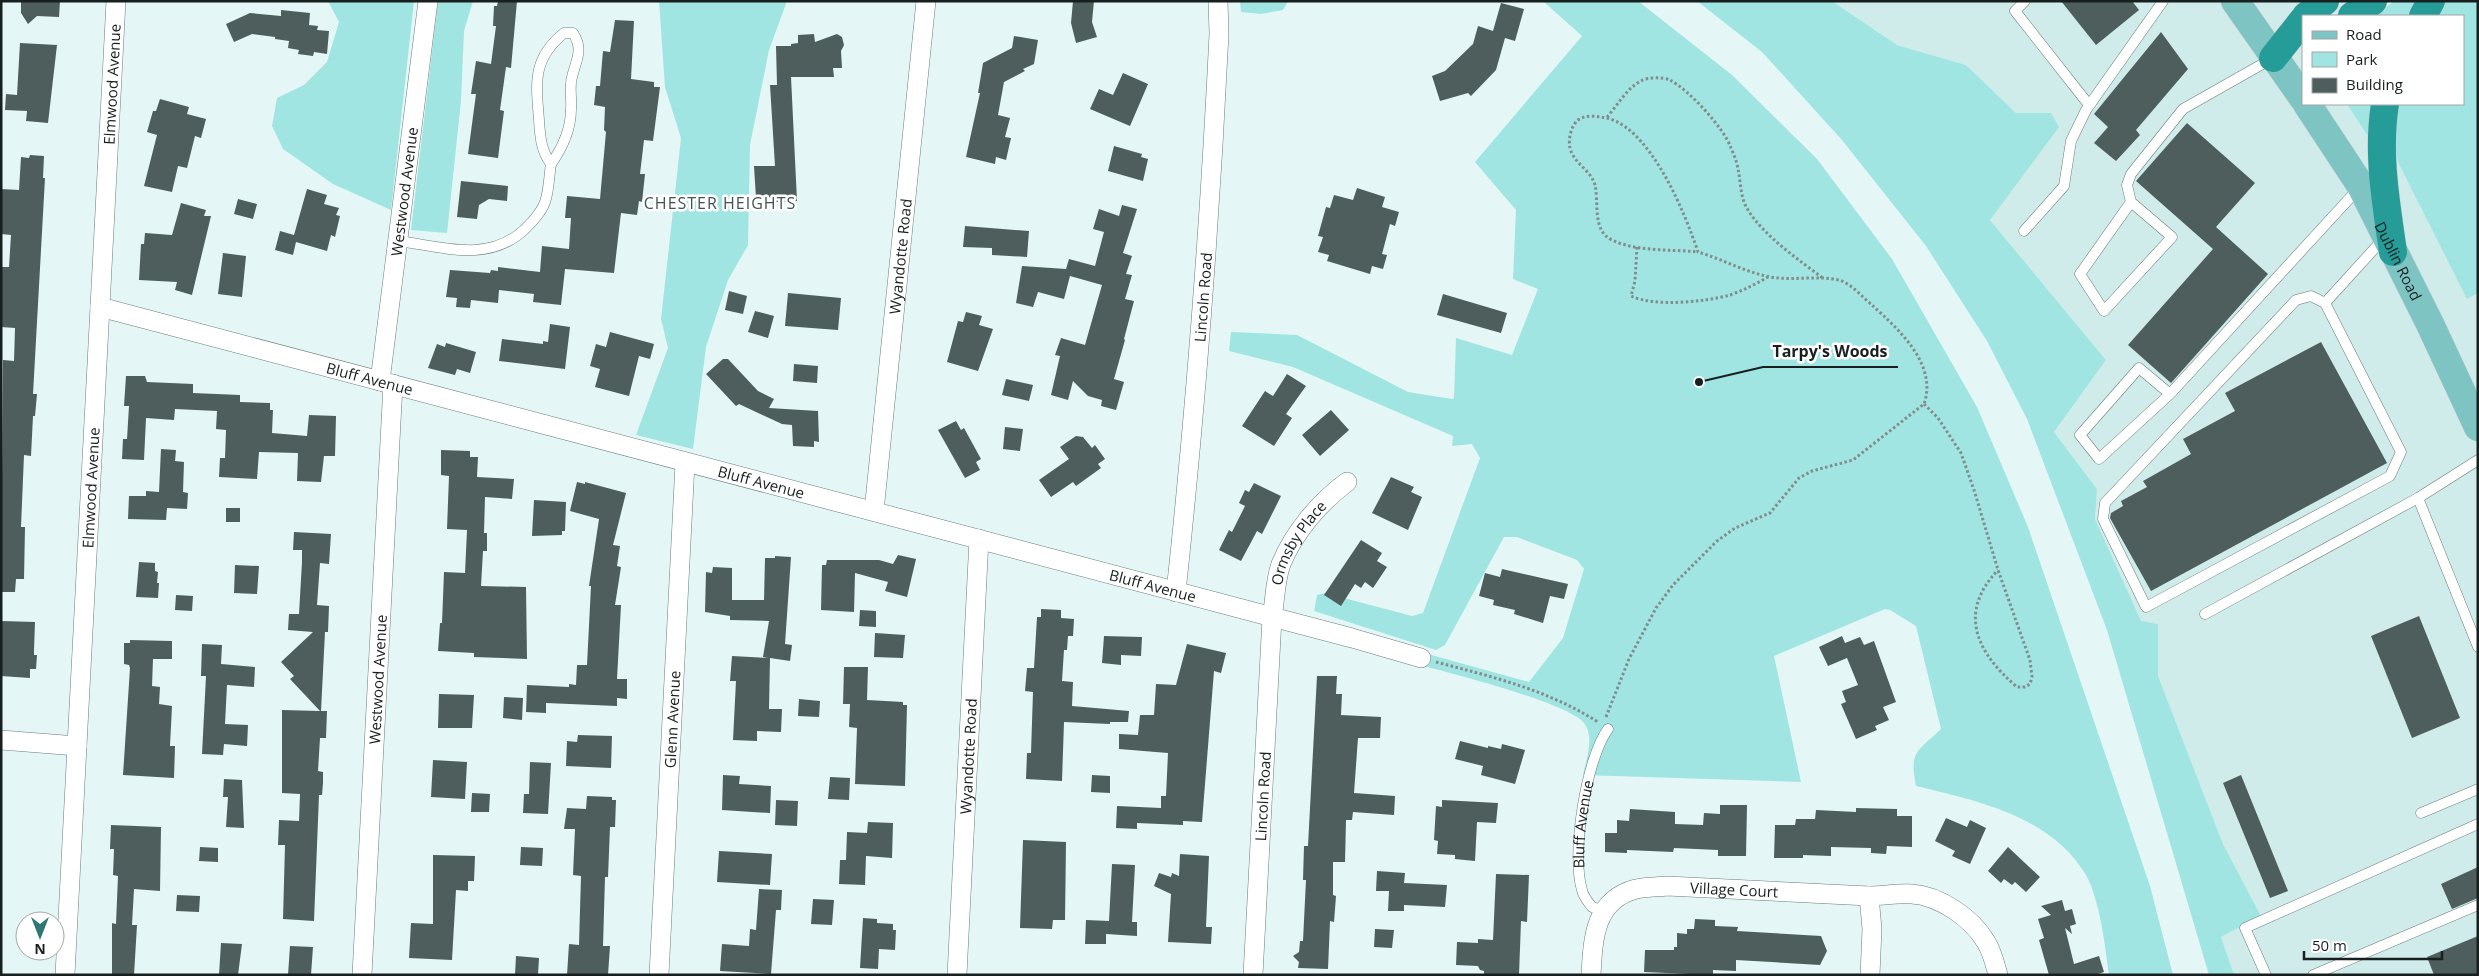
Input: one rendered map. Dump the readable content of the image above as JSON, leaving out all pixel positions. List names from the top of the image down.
{
  "streets": {
    "main road": ["Dublin Road"],
    "street": [
      "Elmwood Avenue",
      "Westwood Avenue",
      "Wyandotte Road",
      "Lincoln Road",
      "Bluff Avenue",
      "Ormsby Place",
      "Glenn Avenue",
      "Village Court"
    ]
  },
  "crossings": [
    ["Elmwood Avenue", "Bluff Avenue"],
    ["Westwood Avenue", "Bluff Avenue"],
    ["Wyandotte Road", "Bluff Avenue"],
    ["Lincoln Road", "Bluff Avenue"],
    ["Lincoln Road", "Ormsby Place"],
    ["Bluff Avenue", "Ormsby Place"],
    ["Bluff Avenue", "Glenn Avenue"],
    ["Bluff Avenue", "Village Court"]
  ],
  "districts": ["CHESTER HEIGHTS"],
  "places": ["Tarpy's Woods"],
  "legend": ["Road", "Park", "Building"],
  "scale_bar": "50 m",
  "north": "bottom"
}
